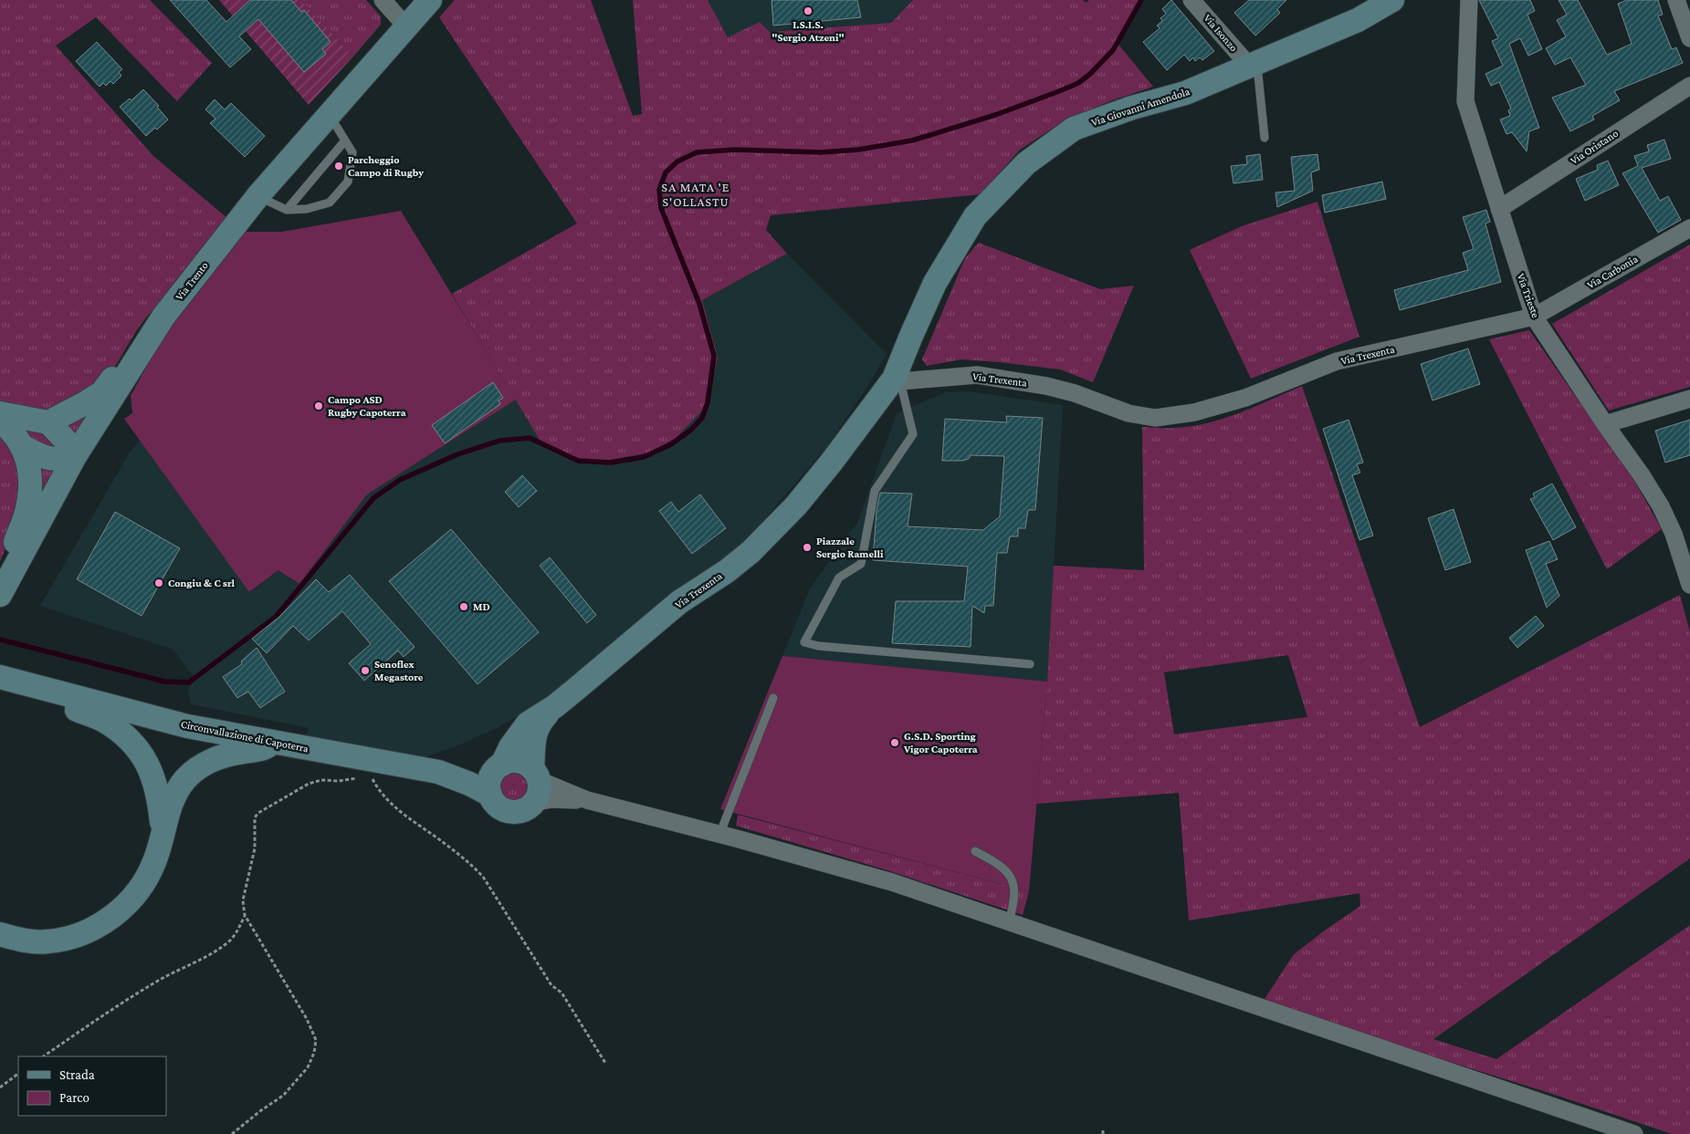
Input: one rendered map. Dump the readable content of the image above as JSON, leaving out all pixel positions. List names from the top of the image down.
{
  "streets": {
    "street": [
      "Via Isonzo",
      "Via Giovanni Amendola",
      "Via Oristano",
      "Via Carbonia",
      "Via Trento",
      "Via Trieste",
      "Via Trexenta",
      "Circonvallazione di Capoterra"
    ]
  },
  "crossings": [
    ["Via Isonzo", "Via Giovanni Amendola"],
    ["Via Giovanni Amendola", "Via Trexenta"],
    ["Via Oristano", "Via Trieste"],
    ["Via Carbonia", "Via Trieste"],
    ["Via Carbonia", "Via Trexenta"],
    ["Via Trieste", "Via Trexenta"]
  ],
  "districts": ["SA MATA 'E S'OLLASTU"],
  "places": [
    "I.S.I.S. \"Sergio Atzeni\"",
    "Parcheggio Campo di Rugby",
    "Campo ASD Rugby Capoterra",
    "Piazzale Sergio Ramelli",
    "Congiu & C srl",
    "MD",
    "Senoflex Megastore",
    "G.S.D. Sporting Vigor Capoterra"
  ],
  "legend": ["Strada", "Parco"]
}
